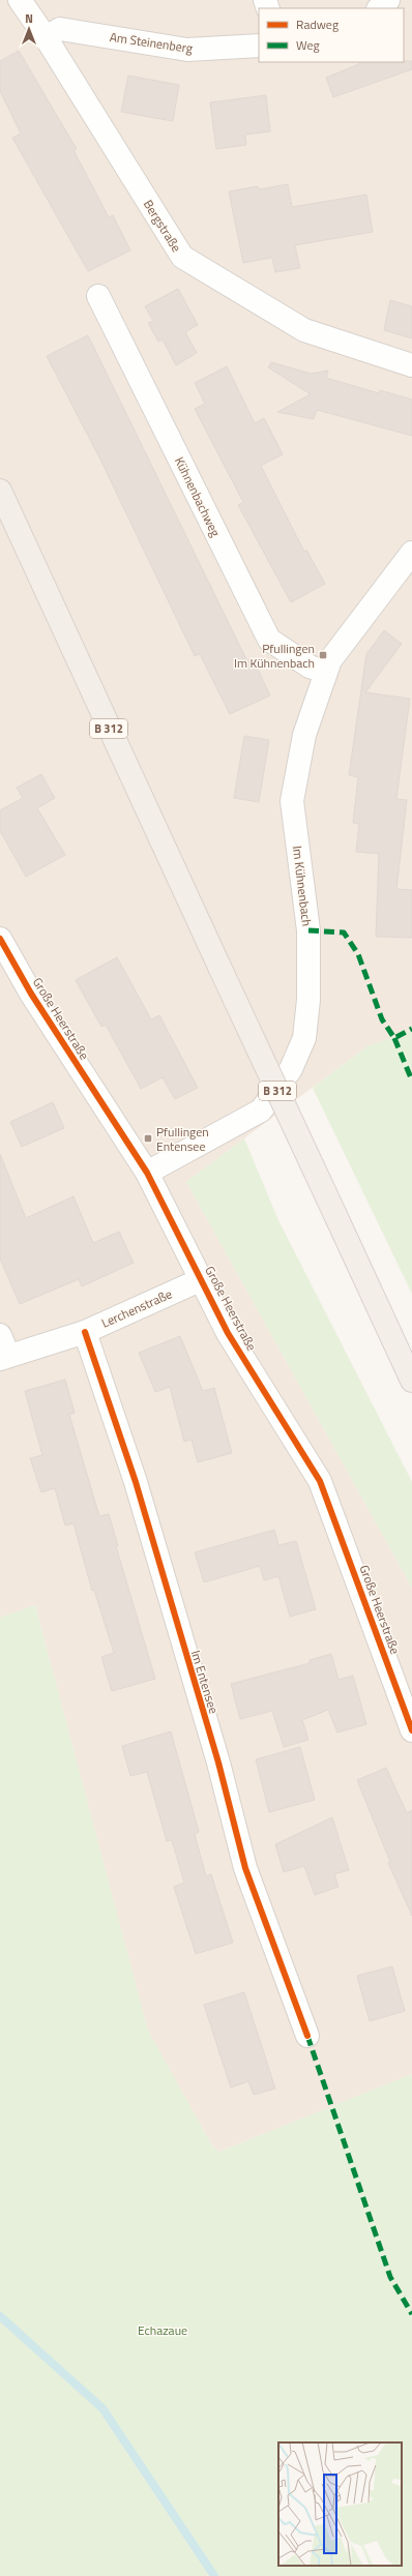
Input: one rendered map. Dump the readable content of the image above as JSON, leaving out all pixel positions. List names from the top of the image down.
{
  "streets": {
    "main road": ["B 312"],
    "street": [
      "Am Steinenberg",
      "Bergstraße",
      "Kühnenbachweg",
      "Im Kühnenbach",
      "Große Heerstraße",
      "Lerchenstraße",
      "Im Entensee"
    ]
  },
  "crossings": [
    ["Am Steinenberg", "Bergstraße"],
    ["Kühnenbachweg", "Im Kühnenbach"],
    ["Im Kühnenbach", "Große Heerstraße"],
    ["Große Heerstraße", "Lerchenstraße"],
    ["Lerchenstraße", "Im Entensee"]
  ],
  "parks": ["Echazaue"],
  "places": {
    "transit": ["Pfullingen Im Kühnenbach", "Pfullingen Entensee"]
  },
  "legend": ["Radweg", "Weg"],
  "north": "top"
}
